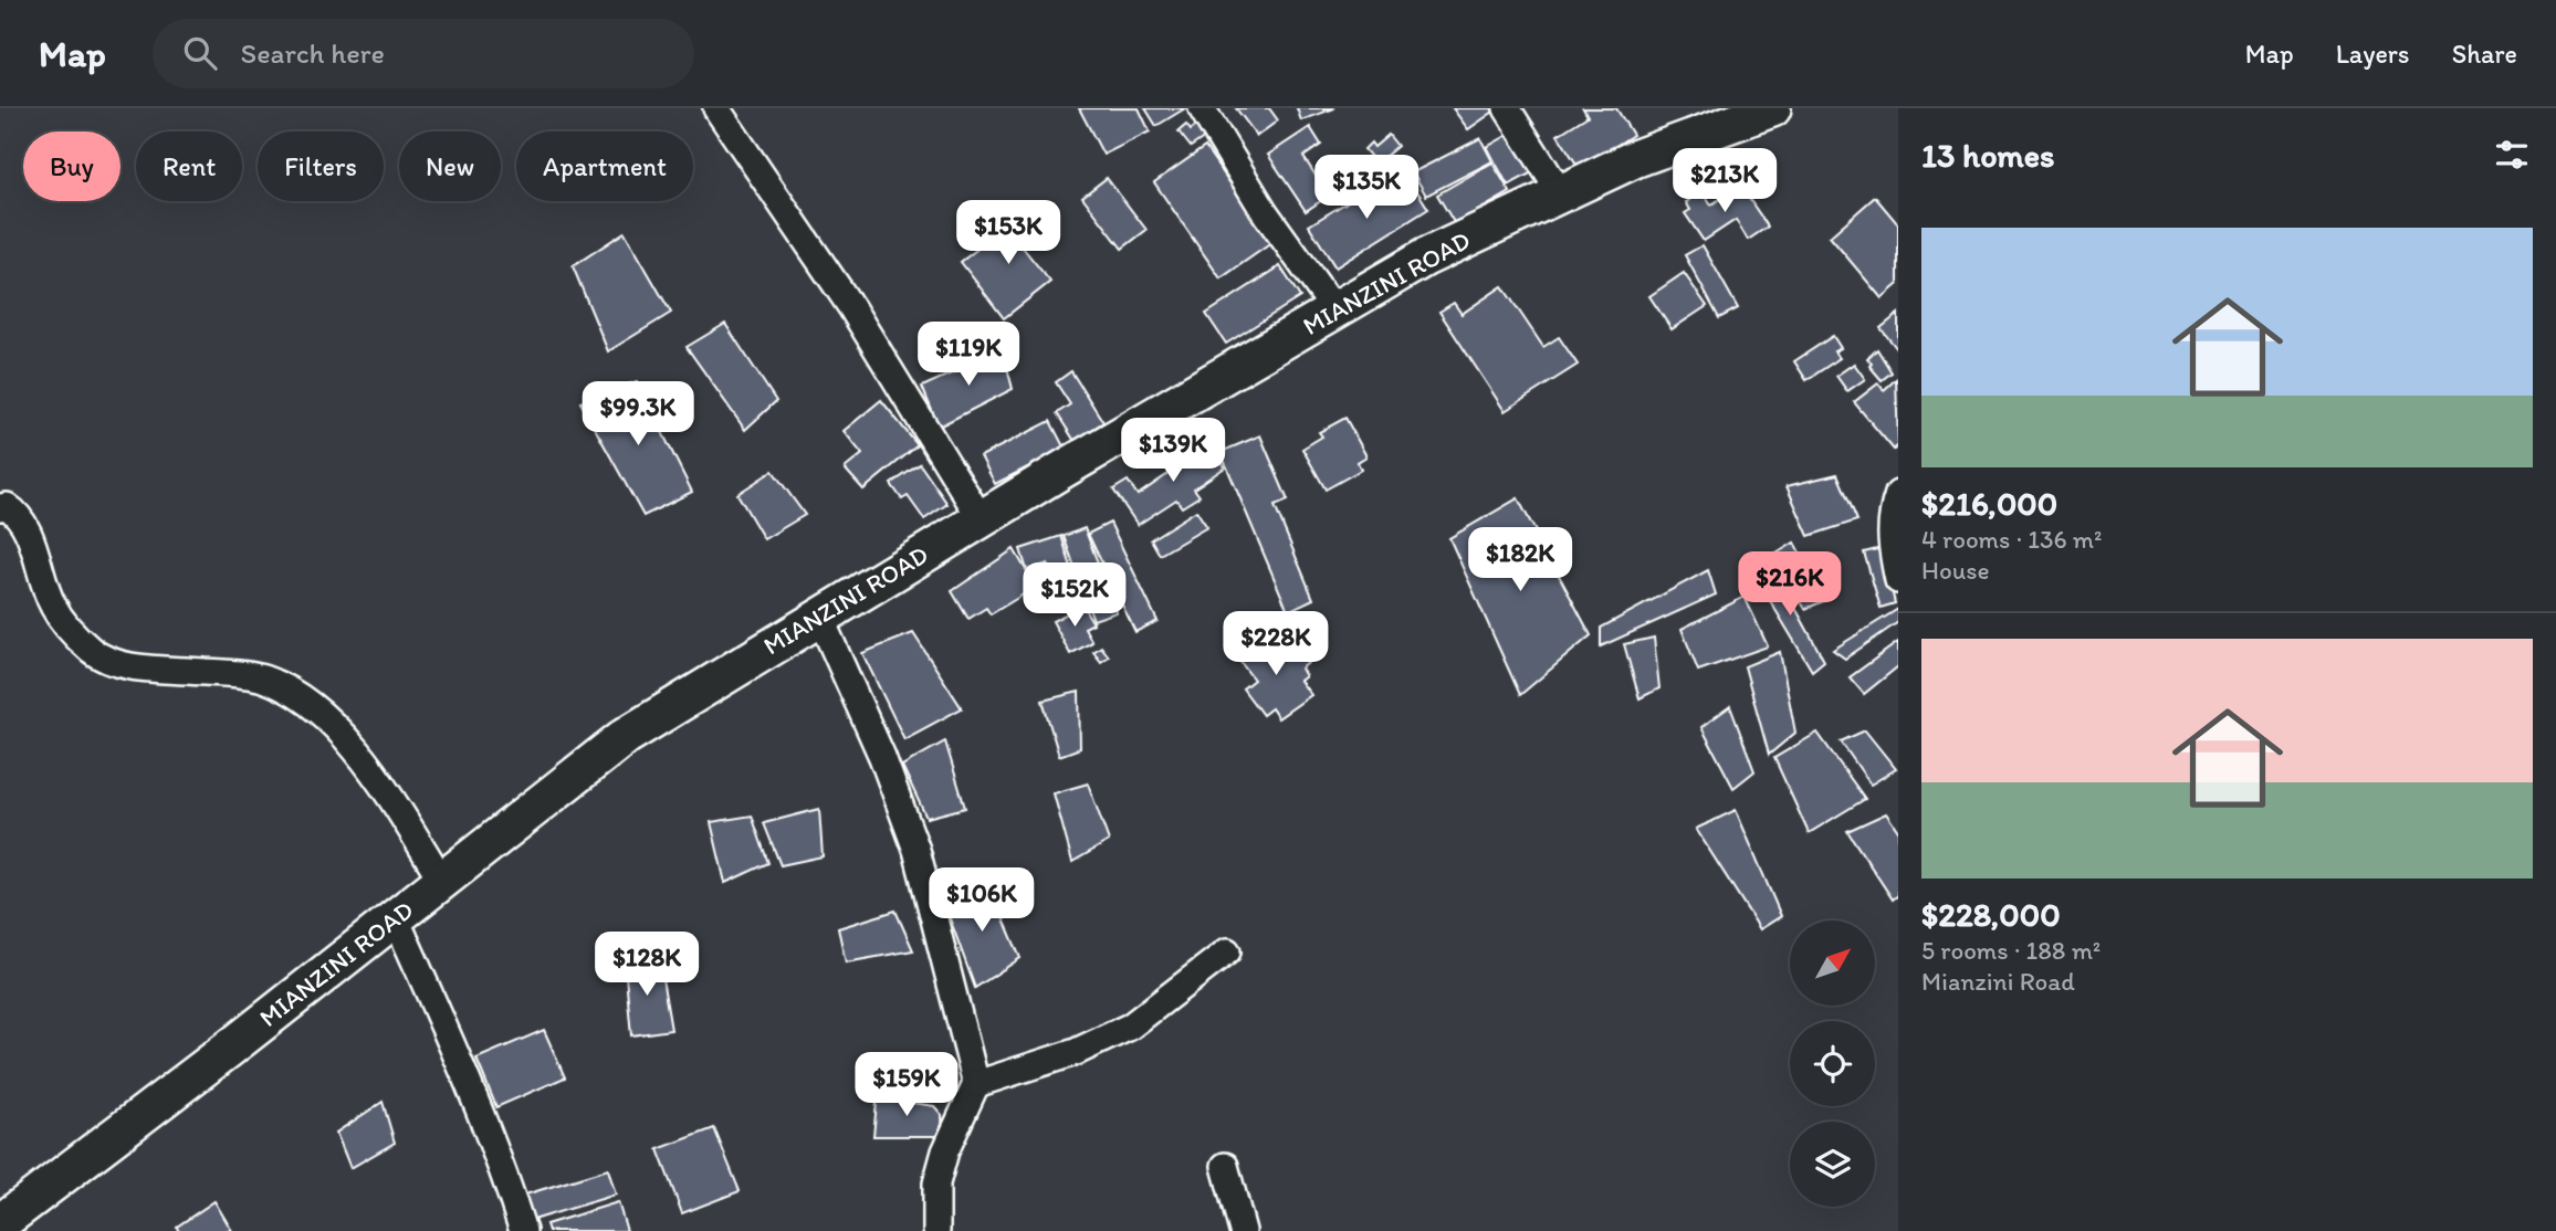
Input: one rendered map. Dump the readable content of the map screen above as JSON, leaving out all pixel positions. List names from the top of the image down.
{
  "streets": {
    "street": ["MIANZINI ROAD"]
  },
  "north": "top right",
  "page": {
    "header": "Map",
    "search": "Search here",
    "nav": ["Map", "Layers", "Share"],
    "heading": "13 homes",
    "chip": [
      "Buy",
      "Rent",
      "Filters",
      "New",
      "Apartment"
    ],
    "price": [
      "$213K",
      "$135K",
      "$153K",
      "$119K",
      "$99.3K",
      "$139K",
      "$182K",
      "$216K",
      "$152K",
      "$228K",
      "$106K",
      "$128K",
      "$159K"
    ],
    "list": [
      {
        "name": "$216,000",
        "note": "4 rooms · 136 m² · House"
      },
      {
        "name": "$228,000",
        "note": "5 rooms · 188 m² · Mianzini Road"
      }
    ]
  }
}
